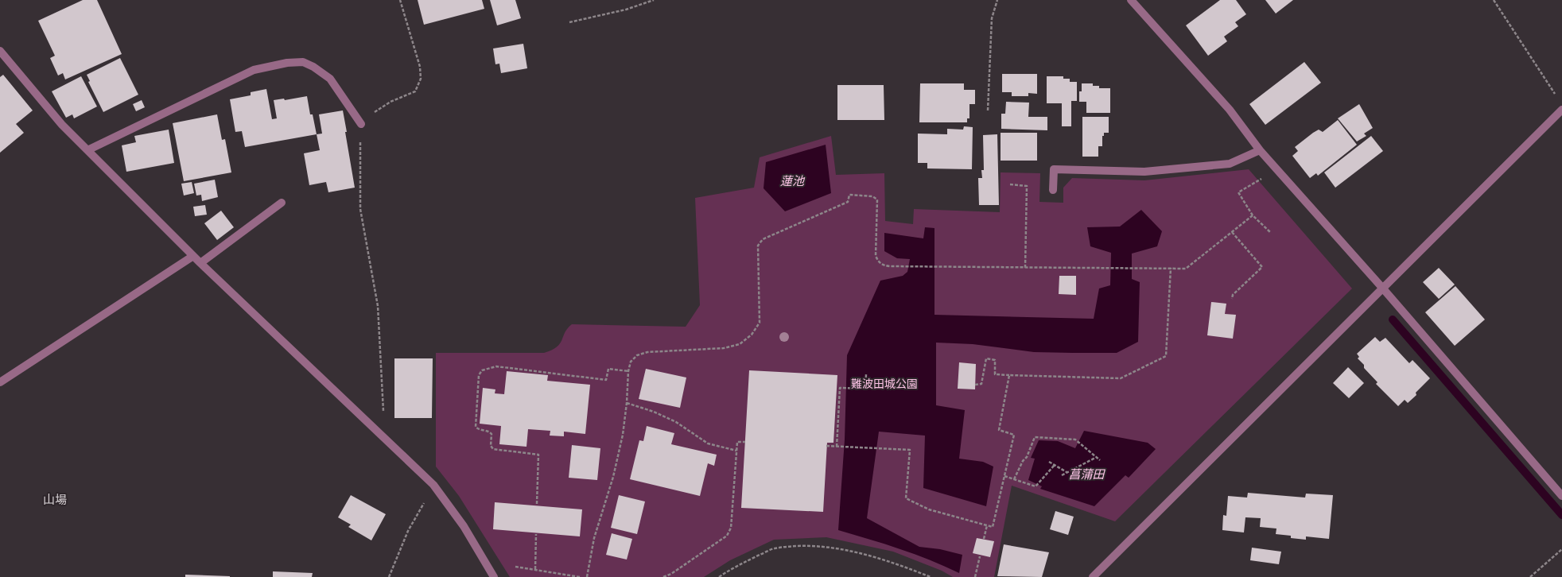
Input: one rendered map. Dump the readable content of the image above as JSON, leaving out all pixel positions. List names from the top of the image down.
{
  "districts": ["山場"],
  "water": ["蓮池", "菖蒲田"],
  "parks": ["難波田城公園"]
}
